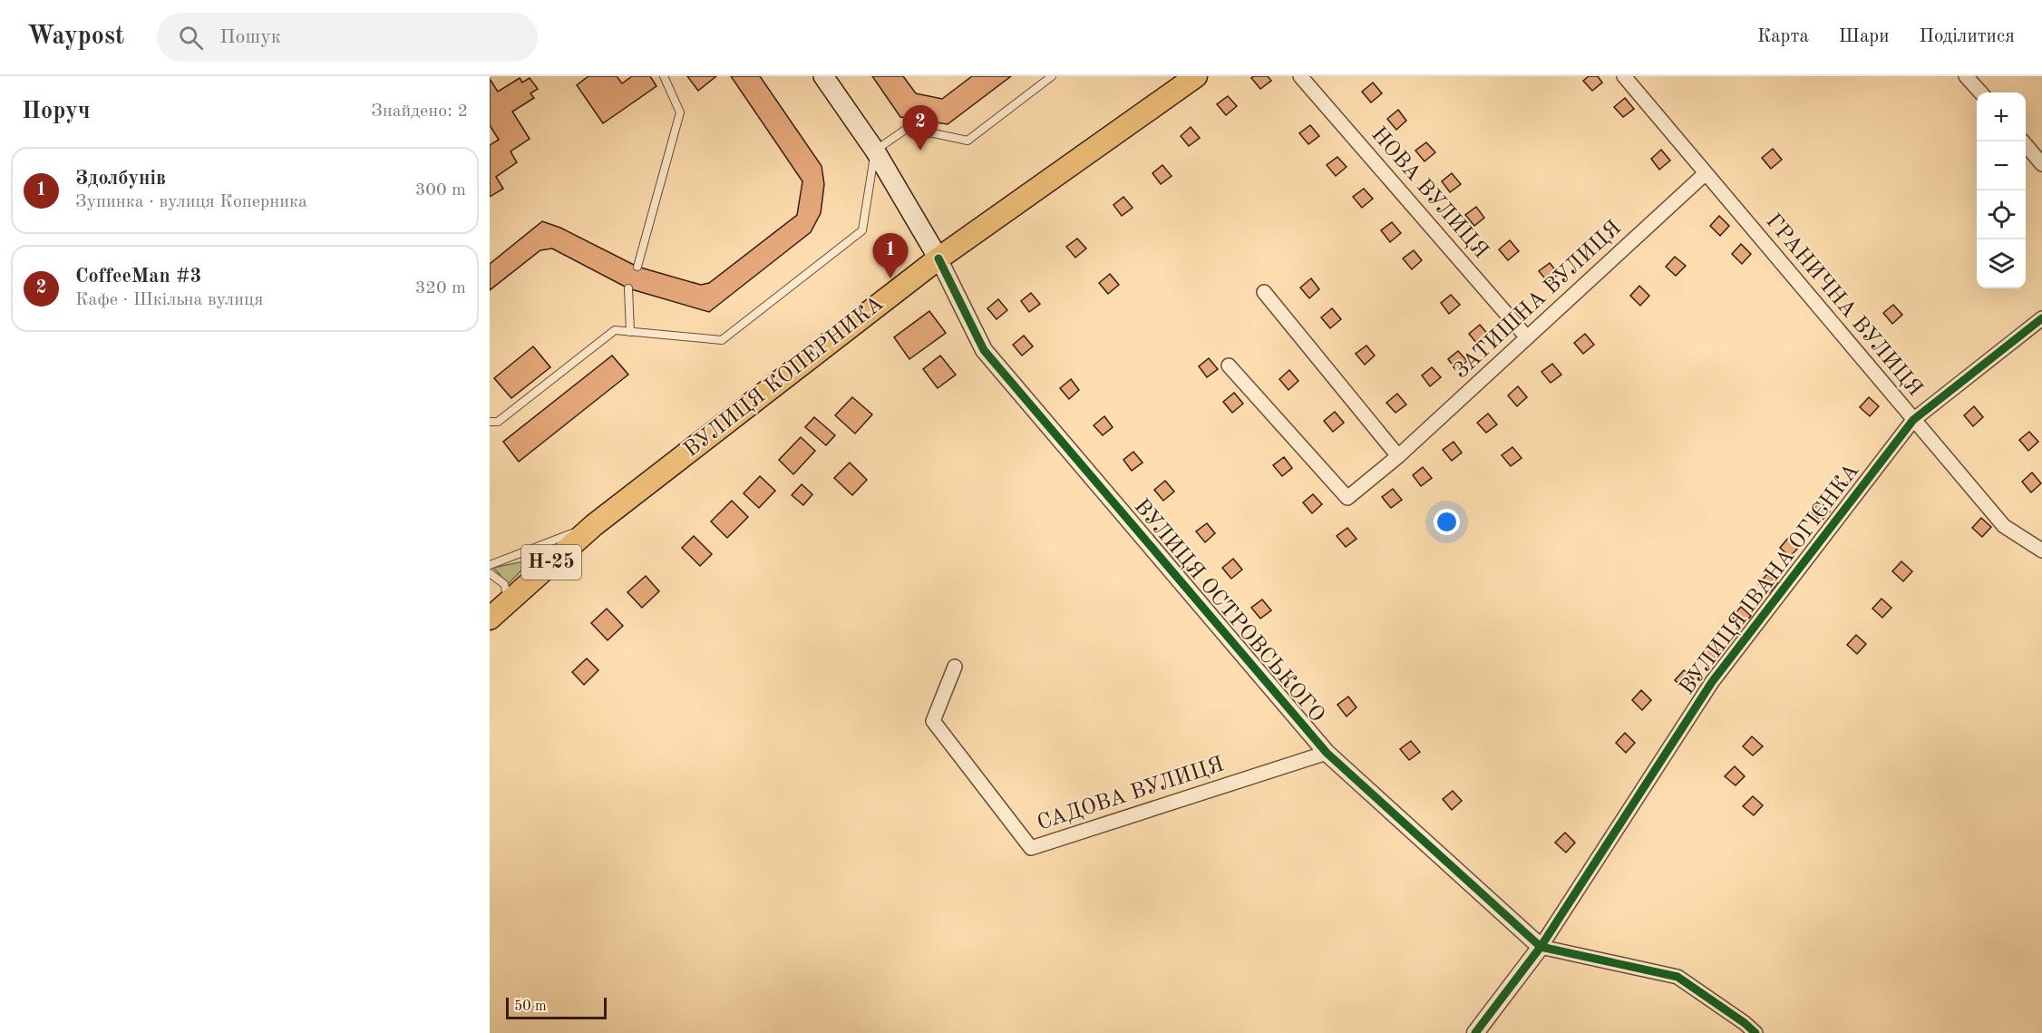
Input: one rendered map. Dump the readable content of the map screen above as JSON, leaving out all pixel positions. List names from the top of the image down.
{
  "streets": {
    "main road": ["ВУЛИЦЯ КОПЕРНИКА", "Н-25"],
    "street": [
      "НОВА ВУЛИЦЯ",
      "ЗАТИШНА ВУЛИЦЯ",
      "ГРАНИЧНА ВУЛИЦЯ",
      "ВУЛИЦЯ ІВАНА ОГІЄНКА",
      "ВУЛИЦЯ ОСТРОВСЬКОГО",
      "САДОВА ВУЛИЦЯ"
    ]
  },
  "crossings": [
    ["НОВА ВУЛИЦЯ", "ЗАТИШНА ВУЛИЦЯ"],
    ["ЗАТИШНА ВУЛИЦЯ", "ГРАНИЧНА ВУЛИЦЯ"],
    ["ГРАНИЧНА ВУЛИЦЯ", "ВУЛИЦЯ ІВАНА ОГІЄНКА"],
    ["ВУЛИЦЯ КОПЕРНИКА", "ВУЛИЦЯ ОСТРОВСЬКОГО"],
    ["ВУЛИЦЯ ІВАНА ОГІЄНКА", "ВУЛИЦЯ ОСТРОВСЬКОГО"],
    ["ВУЛИЦЯ ОСТРОВСЬКОГО", "САДОВА ВУЛИЦЯ"]
  ],
  "scale_bar": "50 m",
  "page": {
    "header": "Waypost",
    "search": "Пошук",
    "nav": ["Карта", "Шари", "Поділитися"],
    "heading": ["Поруч", "Знайдено: 2"],
    "map_buttons": ["+", "−"],
    "pins": ["2", "1"],
    "list": [
      {
        "mark": "1",
        "name": "Здолбунів",
        "note": "Зупинка · вулиця Коперника",
        "value": "300 m"
      },
      {
        "mark": "2",
        "name": "CoffeeMan #3",
        "note": "Кафе · Шкільна вулиця",
        "value": "320 m"
      }
    ],
    "scale": "50 m"
  }
}
